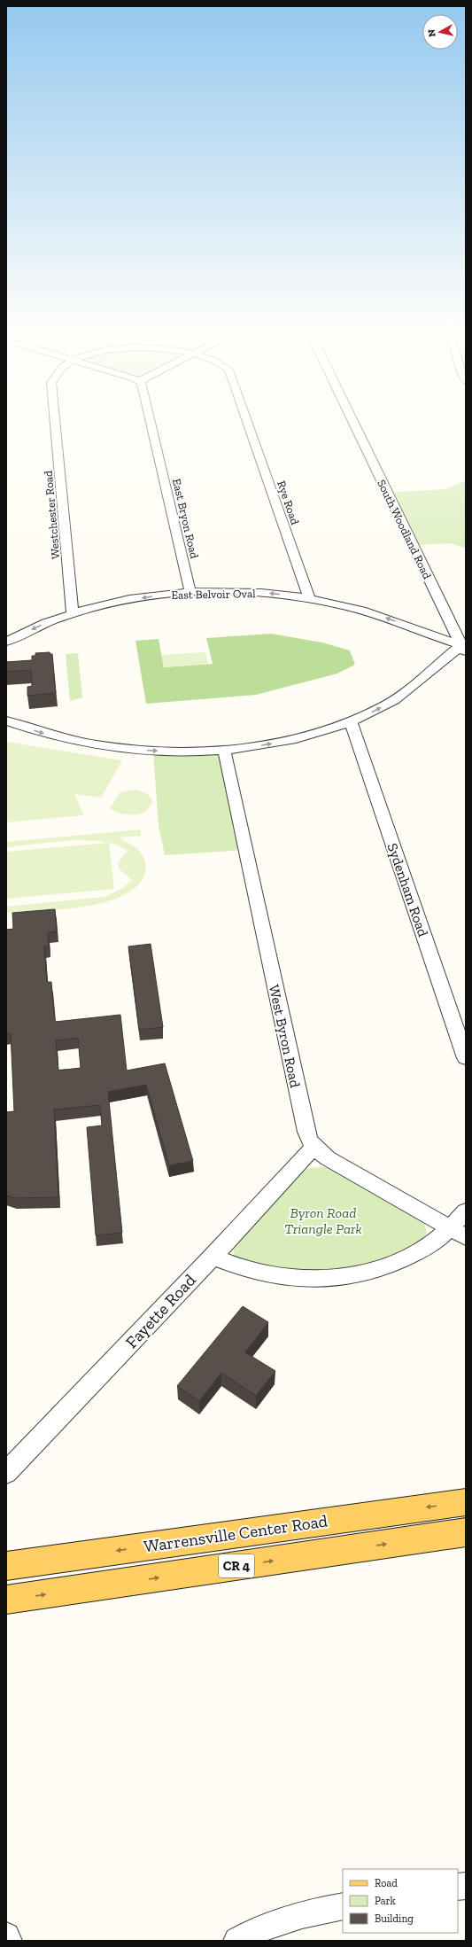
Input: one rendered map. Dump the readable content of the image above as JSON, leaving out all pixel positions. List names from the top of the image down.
{
  "streets": {
    "main road": ["Warrensville Center Road", "CR 4"],
    "street": [
      "Rye Road",
      "Westchester Road",
      "East Bryon Road",
      "South Woodland Road",
      "East Belvoir Oval",
      "Sydenham Road",
      "West Byron Road",
      "Fayette Road"
    ]
  },
  "crossings": [
    ["Rye Road", "East Belvoir Oval"],
    ["Westchester Road", "East Belvoir Oval"],
    ["East Bryon Road", "East Belvoir Oval"],
    ["South Woodland Road", "East Belvoir Oval"],
    ["West Byron Road", "Fayette Road"]
  ],
  "parks": ["Byron Road Triangle Park"],
  "legend": ["Road", "Park", "Building"],
  "north": "left"
}
